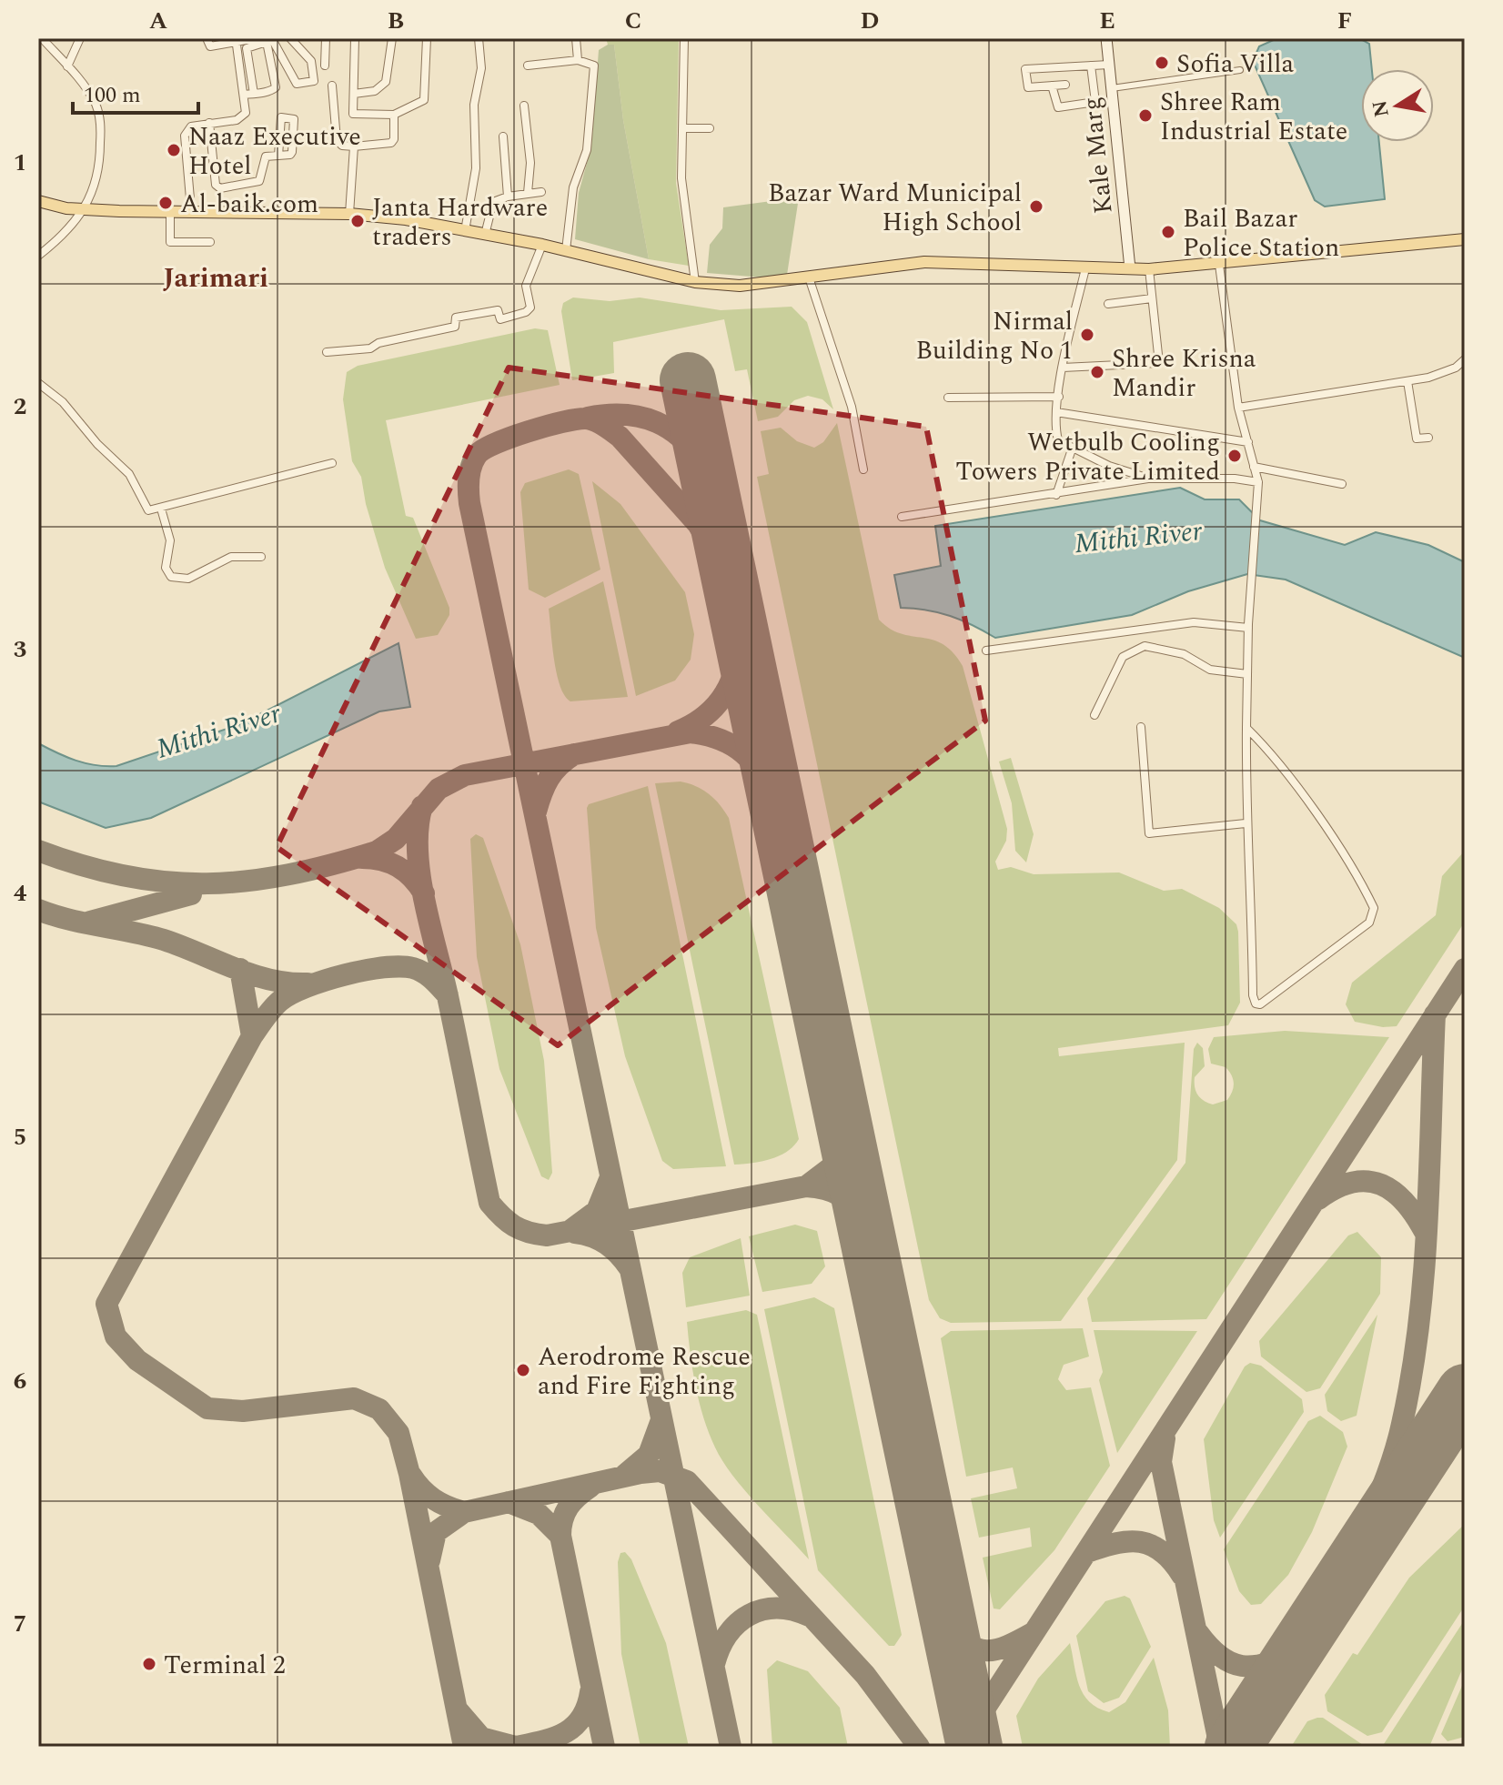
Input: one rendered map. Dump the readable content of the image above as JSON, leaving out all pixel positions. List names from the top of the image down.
{
  "streets": {
    "main road": ["Kale Marg"]
  },
  "districts": ["Jarimari"],
  "water": ["Mithi River"],
  "places": [
    "Sofia Villa",
    "Shree Ram Industrial Estate",
    "Naaz Executive Hotel",
    "Al-baik.com",
    "Bazar Ward Municipal High School",
    "Janta Hardware traders",
    "Bail Bazar Police Station",
    "Nirmal Building No 1",
    "Shree Krisna Mandir",
    "Wetbulb Cooling Towers Private Limited",
    "Aerodrome Rescue and Fire Fighting",
    "Terminal 2"
  ],
  "scale_bar": "100 m",
  "north": "left",
  "grid": {
    "columns": [
      "A",
      "B",
      "C",
      "D",
      "E",
      "F"
    ],
    "rows": [
      "1",
      "2",
      "3",
      "4",
      "5",
      "6",
      "7"
    ]
  }
}
